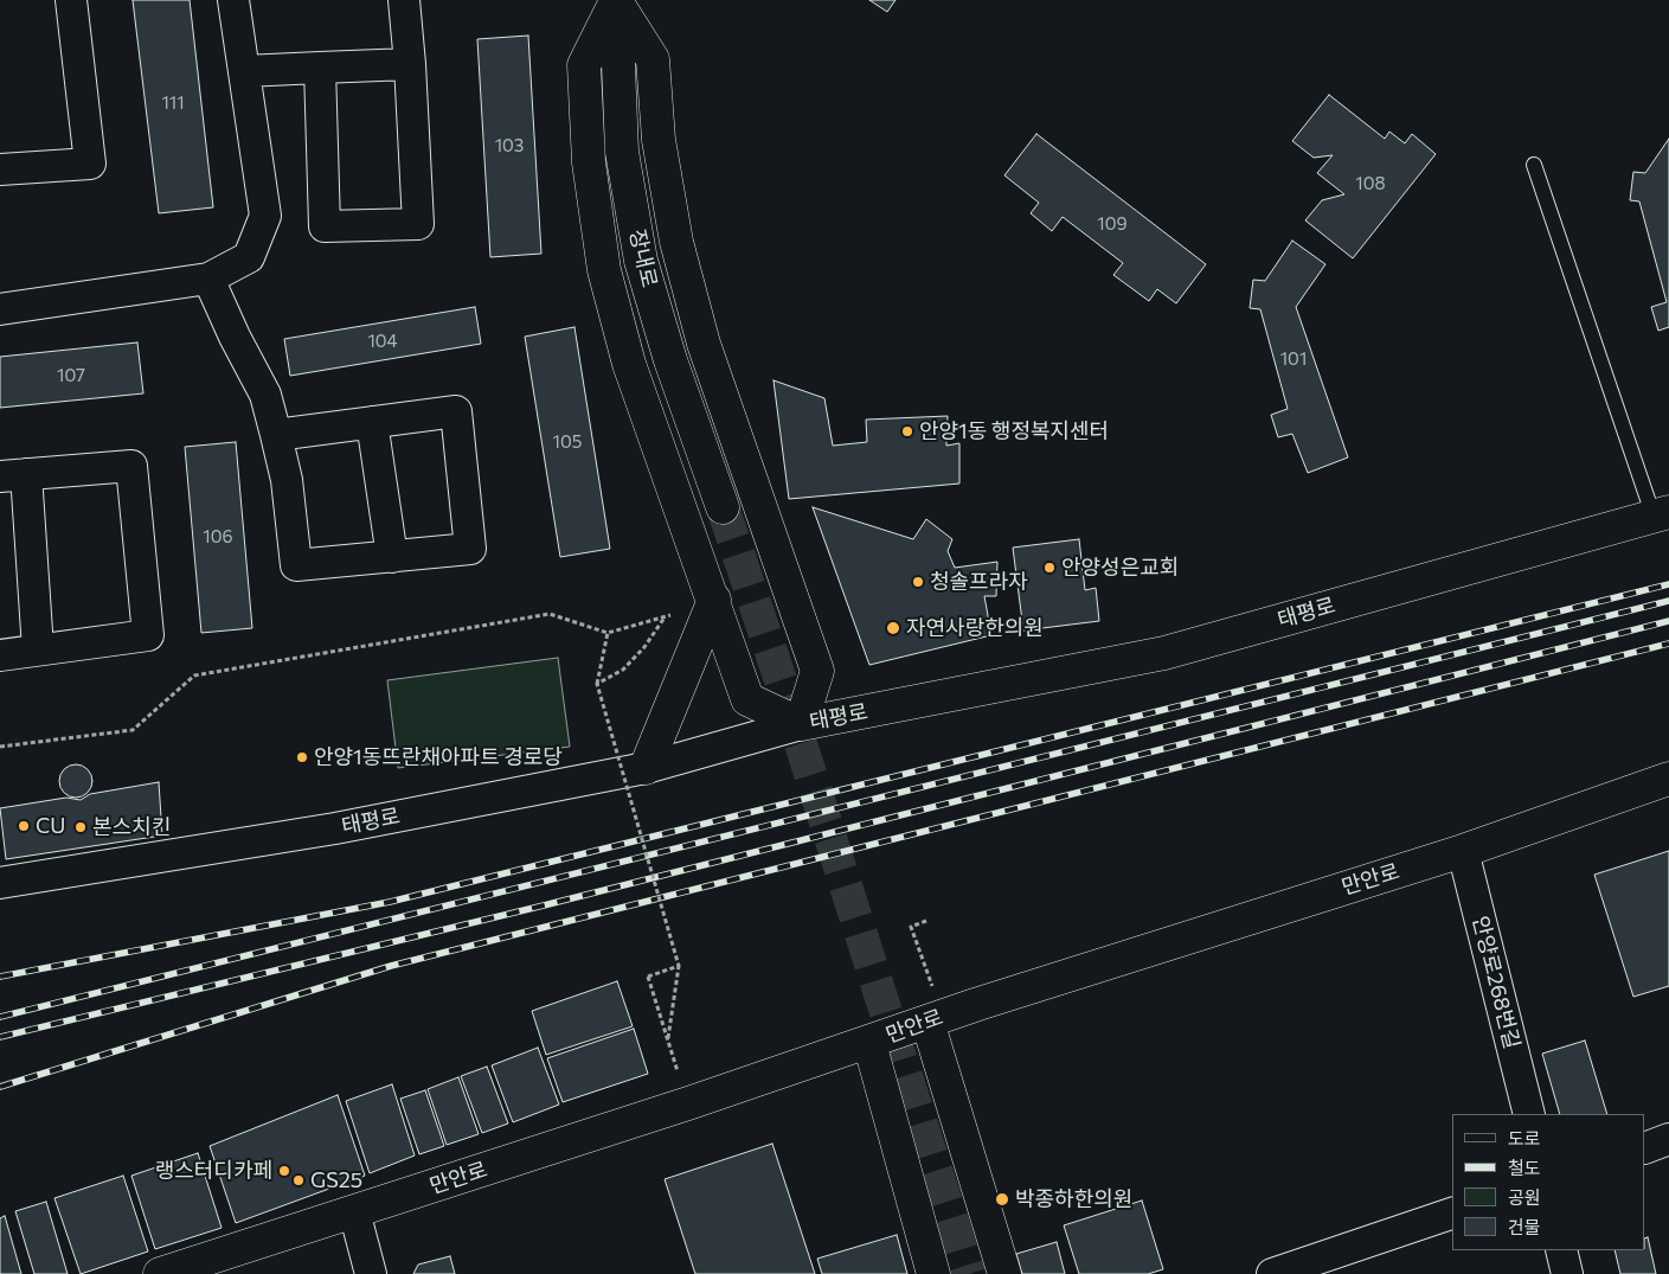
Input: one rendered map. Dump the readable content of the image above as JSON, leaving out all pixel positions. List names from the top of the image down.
{
  "streets": {
    "street": [
      "장내로",
      "태평로",
      "만안로",
      "안양로268번길"
    ]
  },
  "crossings": [
    ["만안로", "안양로268번길"]
  ],
  "places": [
    "안양1동 행정복지센터",
    "안양성은교회",
    "청솔프라자",
    "자연사랑한의원",
    "안양1동뜨란채아파트 경로당",
    "CU",
    "본스치킨",
    "랭스터디카페",
    "GS25",
    "박종하한의원"
  ],
  "house_numbers": [
    "111",
    "103",
    "108",
    "109",
    "104",
    "101",
    "107",
    "105",
    "106"
  ],
  "legend": [
    "도로",
    "철도",
    "공원",
    "건물"
  ]
}
